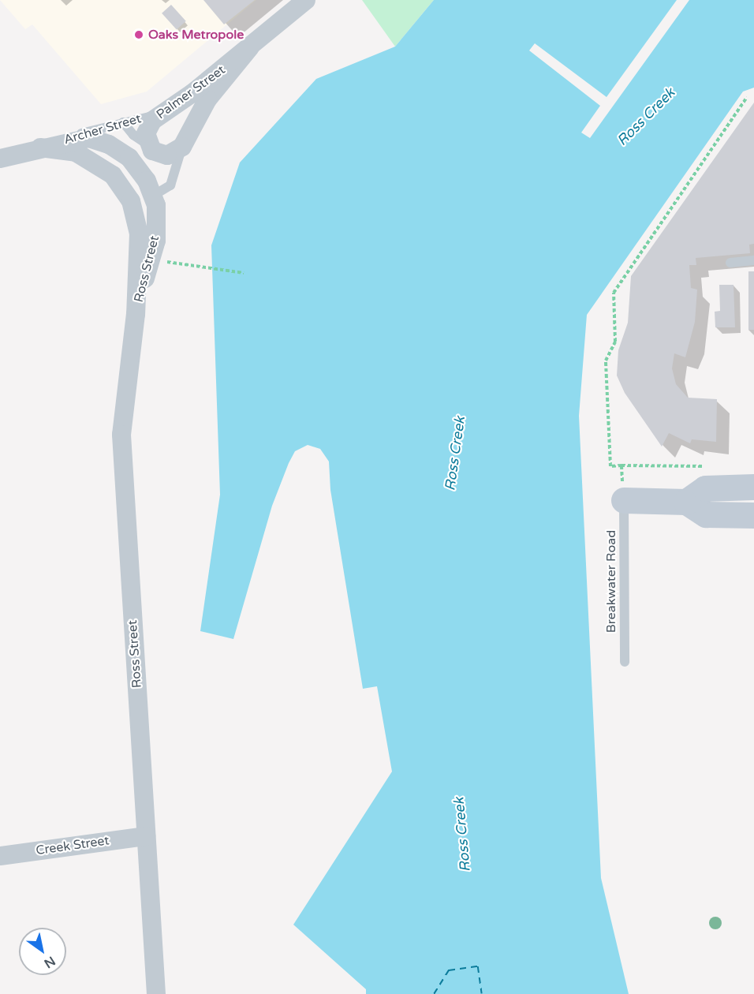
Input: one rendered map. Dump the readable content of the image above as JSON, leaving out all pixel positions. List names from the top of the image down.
{
  "streets": {
    "street": [
      "Palmer Street",
      "Archer Street",
      "Ross Street",
      "Creek Street"
    ],
    "lane": ["Breakwater Road"]
  },
  "crossings": [
    ["Palmer Street", "Archer Street"],
    ["Palmer Street", "Ross Street"],
    ["Archer Street", "Ross Street"],
    ["Ross Street", "Creek Street"]
  ],
  "water": ["Ross Creek"],
  "places": ["Oaks Metropole"],
  "north": "bottom right"
}
